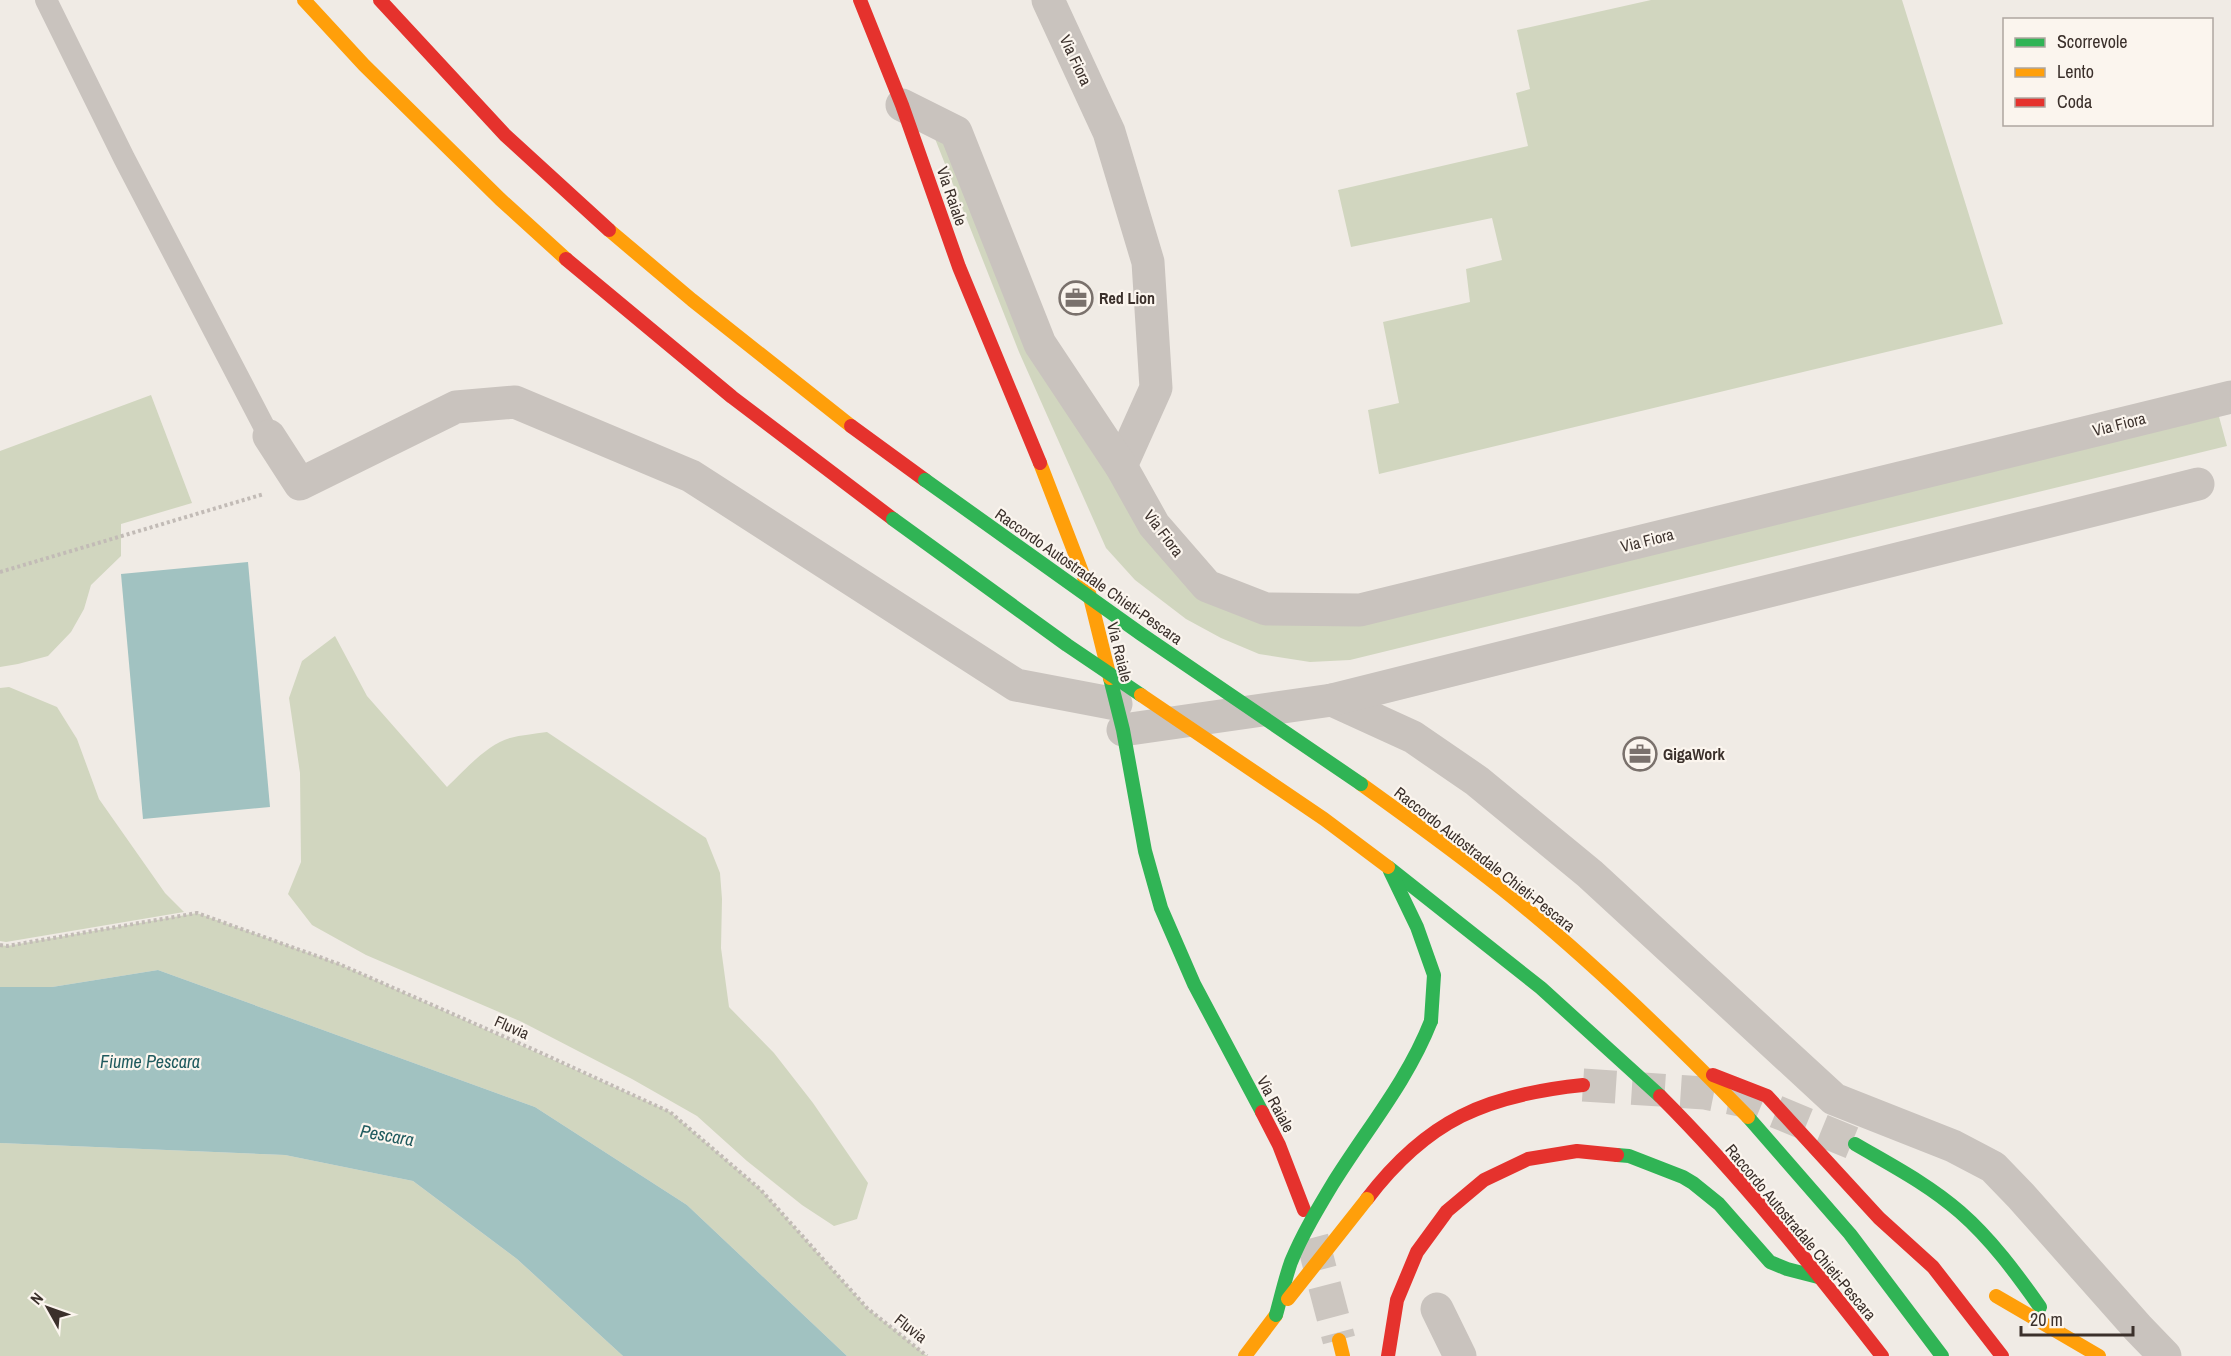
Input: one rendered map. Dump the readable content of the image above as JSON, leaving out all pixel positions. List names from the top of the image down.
{
  "streets": {
    "main road": ["Via Raiale", "Raccordo Autostradale Chieti-Pescara"],
    "street": ["Via Fiora"],
    "path": ["Fluvia"]
  },
  "crossings": [
    ["Via Fiora", "Via Raiale"]
  ],
  "water": ["Fiume Pescara", "Pescara"],
  "places": {
    "office": ["Red Lion", "GigaWork"]
  },
  "legend": ["Scorrevole", "Lento", "Coda"],
  "scale_bar": "20 m",
  "north": "top left"
}
